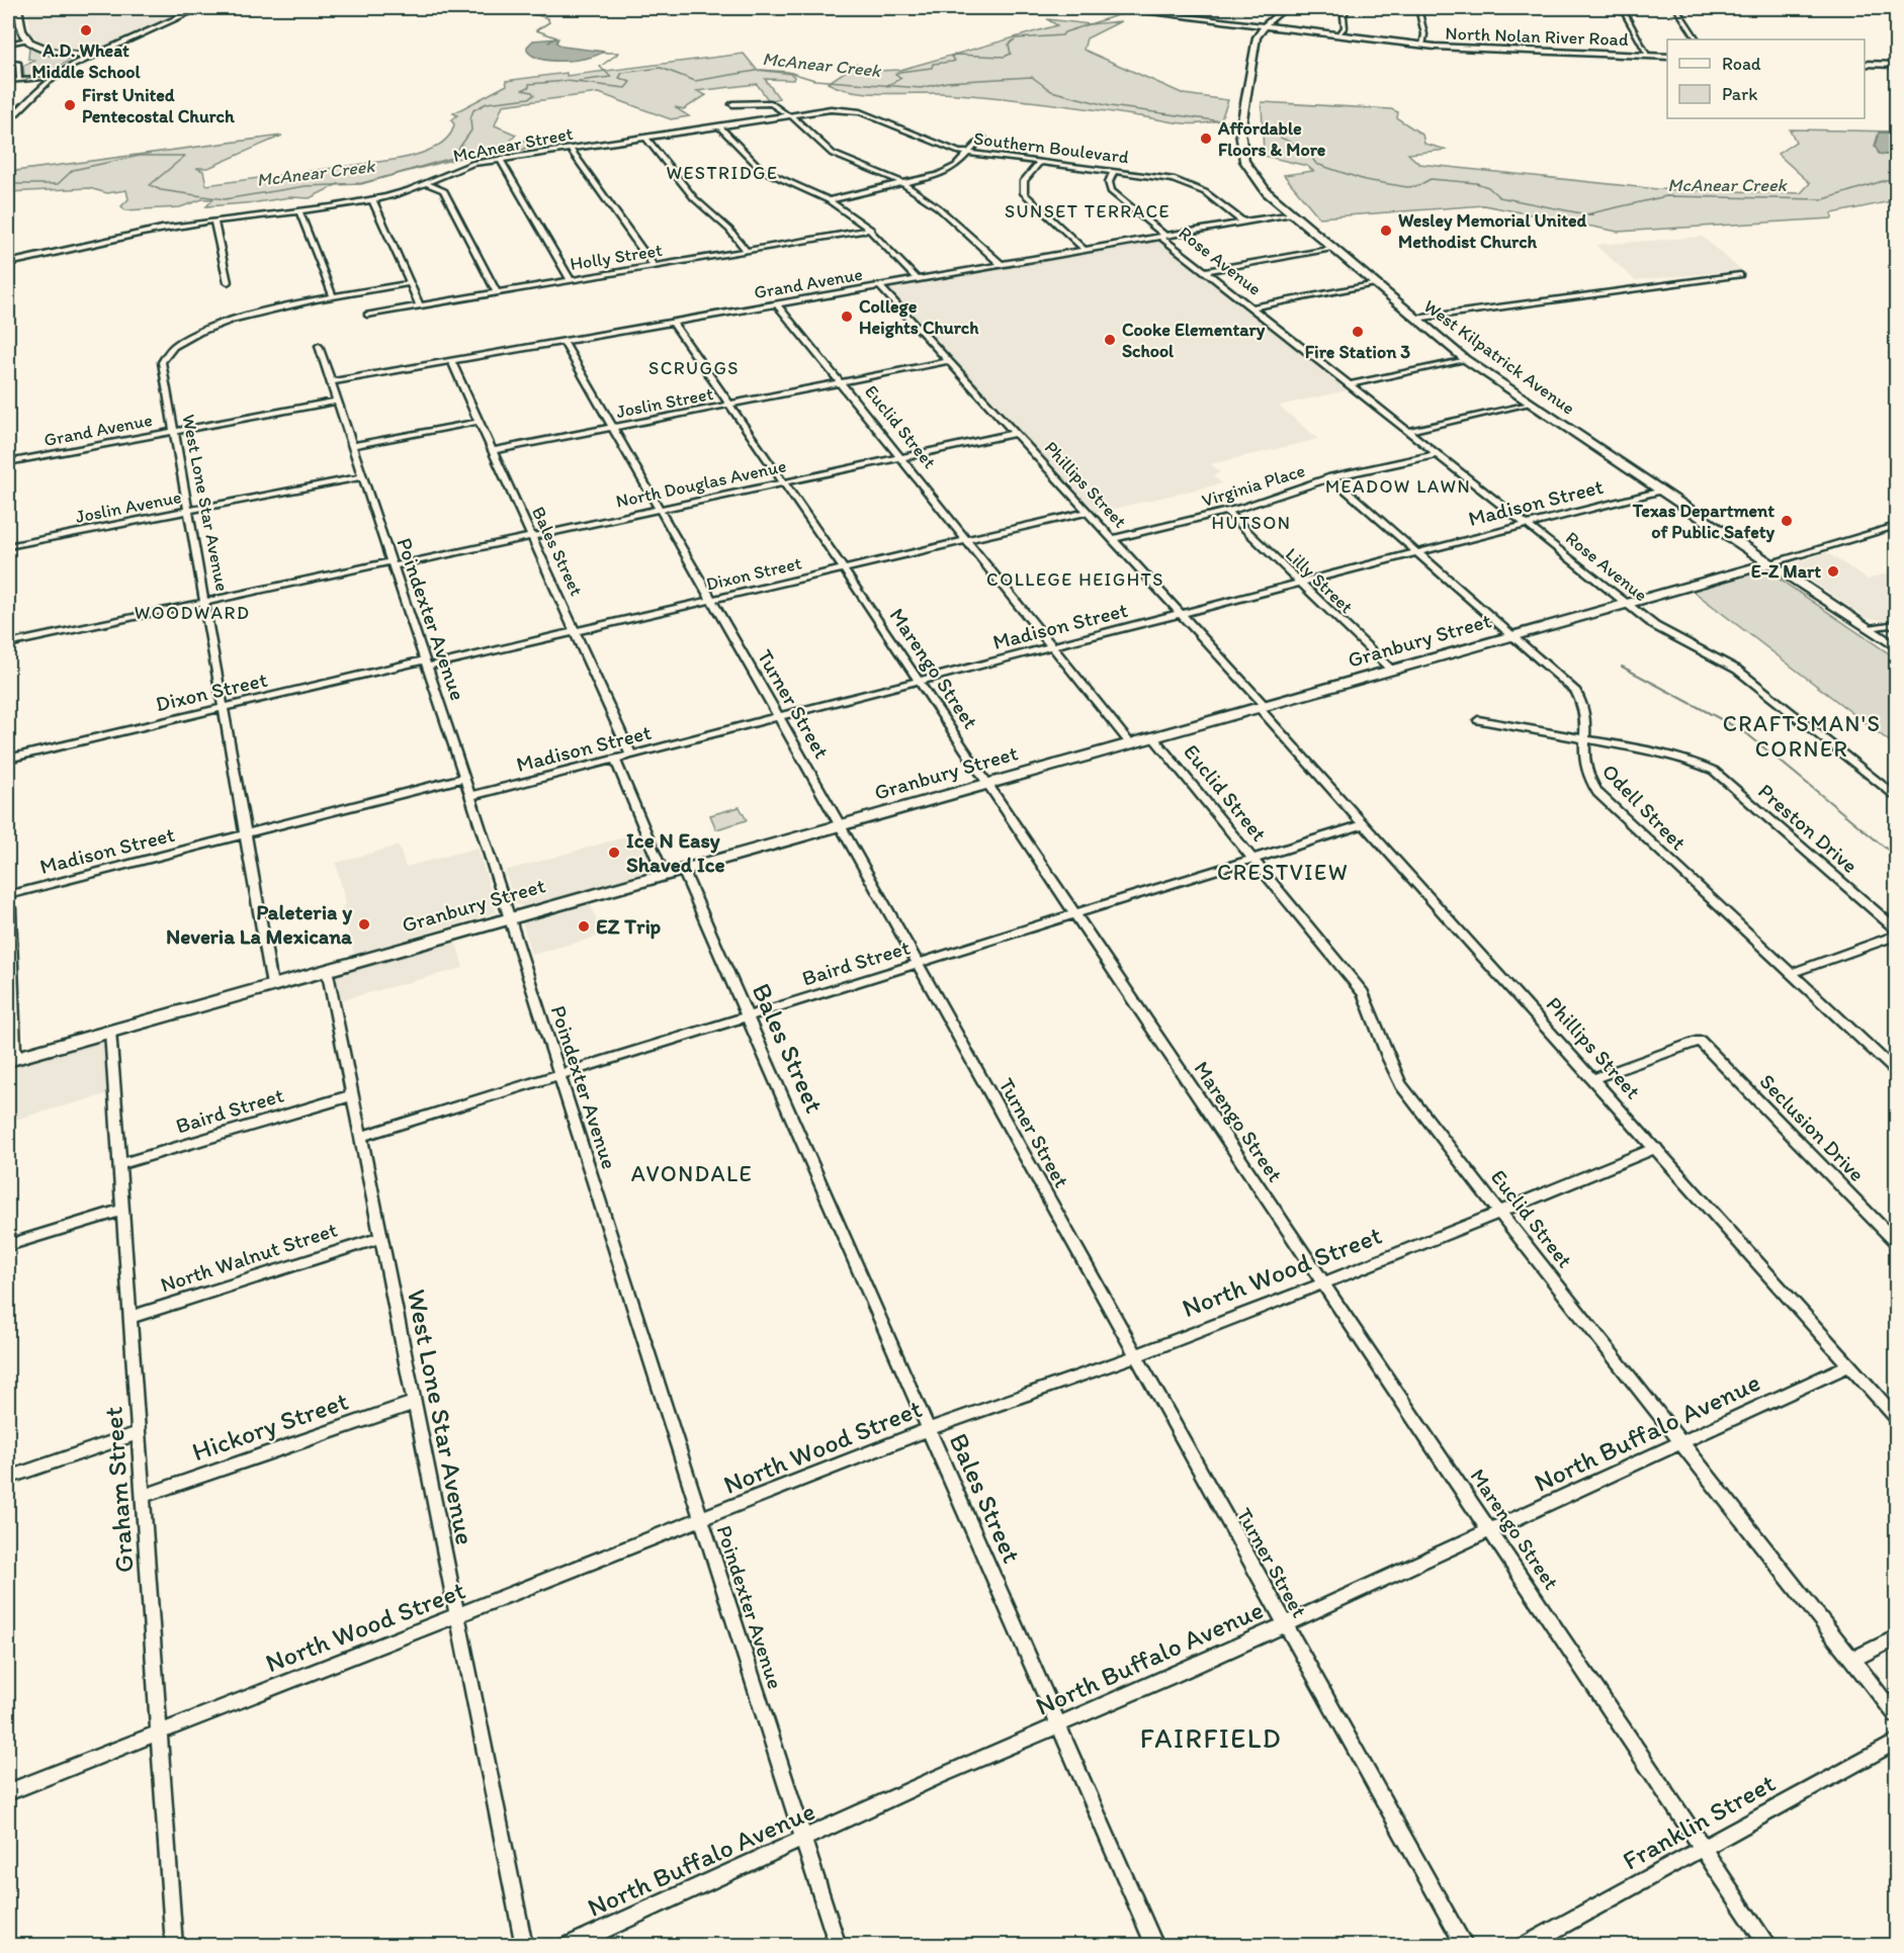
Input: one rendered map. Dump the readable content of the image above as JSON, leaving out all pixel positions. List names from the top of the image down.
{
  "streets": {
    "main road": ["North Nolan River Road", "West Kilpatrick Avenue", "Granbury Street"],
    "street": [
      "McAnear Street",
      "Southern Boulevard",
      "Holly Street",
      "Rose Avenue",
      "Grand Avenue",
      "Joslin Street",
      "Euclid Street",
      "North Douglas Avenue",
      "Phillips Street",
      "Virginia Place",
      "West Lone Star Avenue",
      "Madison Street",
      "Joslin Avenue",
      "Bales Street",
      "Dixon Street",
      "Lilly Street",
      "Poindexter Avenue",
      "Marengo Street",
      "Turner Street",
      "Odell Street",
      "Preston Drive",
      "Baird Street",
      "Seclusion Drive",
      "North Walnut Street",
      "North Wood Street",
      "Hickory Street",
      "North Buffalo Avenue",
      "Graham Street",
      "Franklin Street"
    ]
  },
  "crossings": [
    ["North Nolan River Road", "West Kilpatrick Avenue"],
    ["McAnear Street", "Southern Boulevard"],
    ["Southern Boulevard", "Rose Avenue"],
    ["Southern Boulevard", "Grand Avenue"],
    ["Rose Avenue", "Grand Avenue"],
    ["Rose Avenue", "Virginia Place"],
    ["Rose Avenue", "Madison Street"],
    ["Rose Avenue", "Granbury Street"],
    ["Grand Avenue", "West Kilpatrick Avenue"],
    ["Grand Avenue", "Euclid Street"],
    ["Grand Avenue", "Phillips Street"],
    ["Grand Avenue", "West Lone Star Avenue"],
    ["Grand Avenue", "Bales Street"],
    ["Grand Avenue", "Poindexter Avenue"],
    ["Grand Avenue", "Marengo Street"],
    ["Grand Avenue", "Turner Street"],
    ["West Kilpatrick Avenue", "Madison Street"],
    ["West Kilpatrick Avenue", "Granbury Street"],
    ["Joslin Street", "Euclid Street"],
    ["Joslin Street", "Phillips Street"],
    ["Joslin Street", "Bales Street"],
    ["Joslin Street", "Marengo Street"],
    ["Joslin Street", "Turner Street"],
    ["Euclid Street", "North Douglas Avenue"],
    ["Euclid Street", "Madison Street"],
    ["Euclid Street", "Dixon Street"],
    ["Euclid Street", "Granbury Street"],
    ["Euclid Street", "Baird Street"],
    ["Euclid Street", "North Wood Street"],
    ["Euclid Street", "North Buffalo Avenue"],
    ["North Douglas Avenue", "Phillips Street"],
    ["North Douglas Avenue", "West Lone Star Avenue"],
    ["North Douglas Avenue", "Bales Street"],
    ["North Douglas Avenue", "Poindexter Avenue"],
    ["North Douglas Avenue", "Marengo Street"],
    ["North Douglas Avenue", "Turner Street"],
    ["Phillips Street", "Virginia Place"],
    ["Phillips Street", "Madison Street"],
    ["Phillips Street", "Dixon Street"],
    ["Phillips Street", "Granbury Street"],
    ["Phillips Street", "Baird Street"],
    ["Phillips Street", "Seclusion Drive"],
    ["Phillips Street", "North Wood Street"],
    ["Phillips Street", "North Buffalo Avenue"],
    ["Virginia Place", "Lilly Street"],
    ["Virginia Place", "Odell Street"],
    ["West Lone Star Avenue", "Madison Street"],
    ["West Lone Star Avenue", "Joslin Avenue"],
    ["West Lone Star Avenue", "Dixon Street"],
    ["West Lone Star Avenue", "Granbury Street"],
    ["West Lone Star Avenue", "Baird Street"],
    ["West Lone Star Avenue", "North Walnut Street"],
    ["West Lone Star Avenue", "North Wood Street"],
    ["West Lone Star Avenue", "Hickory Street"],
    ["Madison Street", "Bales Street"],
    ["Madison Street", "Lilly Street"],
    ["Madison Street", "Poindexter Avenue"],
    ["Madison Street", "Marengo Street"],
    ["Madison Street", "Turner Street"],
    ["Madison Street", "Odell Street"],
    ["Joslin Avenue", "Poindexter Avenue"],
    ["Bales Street", "Dixon Street"],
    ["Bales Street", "Granbury Street"],
    ["Bales Street", "Baird Street"],
    ["Bales Street", "North Wood Street"],
    ["Bales Street", "North Buffalo Avenue"],
    ["Dixon Street", "Poindexter Avenue"],
    ["Dixon Street", "Marengo Street"],
    ["Dixon Street", "Turner Street"],
    ["Lilly Street", "Granbury Street"],
    ["Poindexter Avenue", "Granbury Street"],
    ["Poindexter Avenue", "Baird Street"],
    ["Poindexter Avenue", "North Wood Street"],
    ["Poindexter Avenue", "North Buffalo Avenue"],
    ["Granbury Street", "Marengo Street"],
    ["Granbury Street", "Turner Street"],
    ["Granbury Street", "Odell Street"],
    ["Granbury Street", "Graham Street"],
    ["Marengo Street", "Baird Street"],
    ["Marengo Street", "North Wood Street"],
    ["Marengo Street", "North Buffalo Avenue"],
    ["Marengo Street", "Franklin Street"],
    ["Turner Street", "Baird Street"],
    ["Turner Street", "North Wood Street"],
    ["Turner Street", "North Buffalo Avenue"],
    ["Odell Street", "Preston Drive"],
    ["Baird Street", "Graham Street"],
    ["North Walnut Street", "Graham Street"],
    ["North Wood Street", "Graham Street"],
    ["Hickory Street", "Graham Street"]
  ],
  "districts": [
    "WESTRIDGE",
    "SUNSET TERRACE",
    "SCRUGGS",
    "MEADOW LAWN",
    "HUTSON",
    "COLLEGE HEIGHTS",
    "WOODWARD",
    "CRAFTSMAN'S CORNER",
    "CRESTVIEW",
    "AVONDALE",
    "FAIRFIELD"
  ],
  "water": ["McAnear Creek"],
  "places": [
    "A.D. Wheat Middle School",
    "First United Pentecostal Church",
    "Affordable Floors & More",
    "Wesley Memorial United Methodist Church",
    "College Heights Church",
    "Fire Station 3",
    "Cooke Elementary School",
    "Texas Department of Public Safety",
    "E-Z Mart",
    "Ice N Easy Shaved Ice",
    "Paleteria y Neveria La Mexicana",
    "EZ Trip"
  ],
  "legend": ["Road", "Park"]
}
